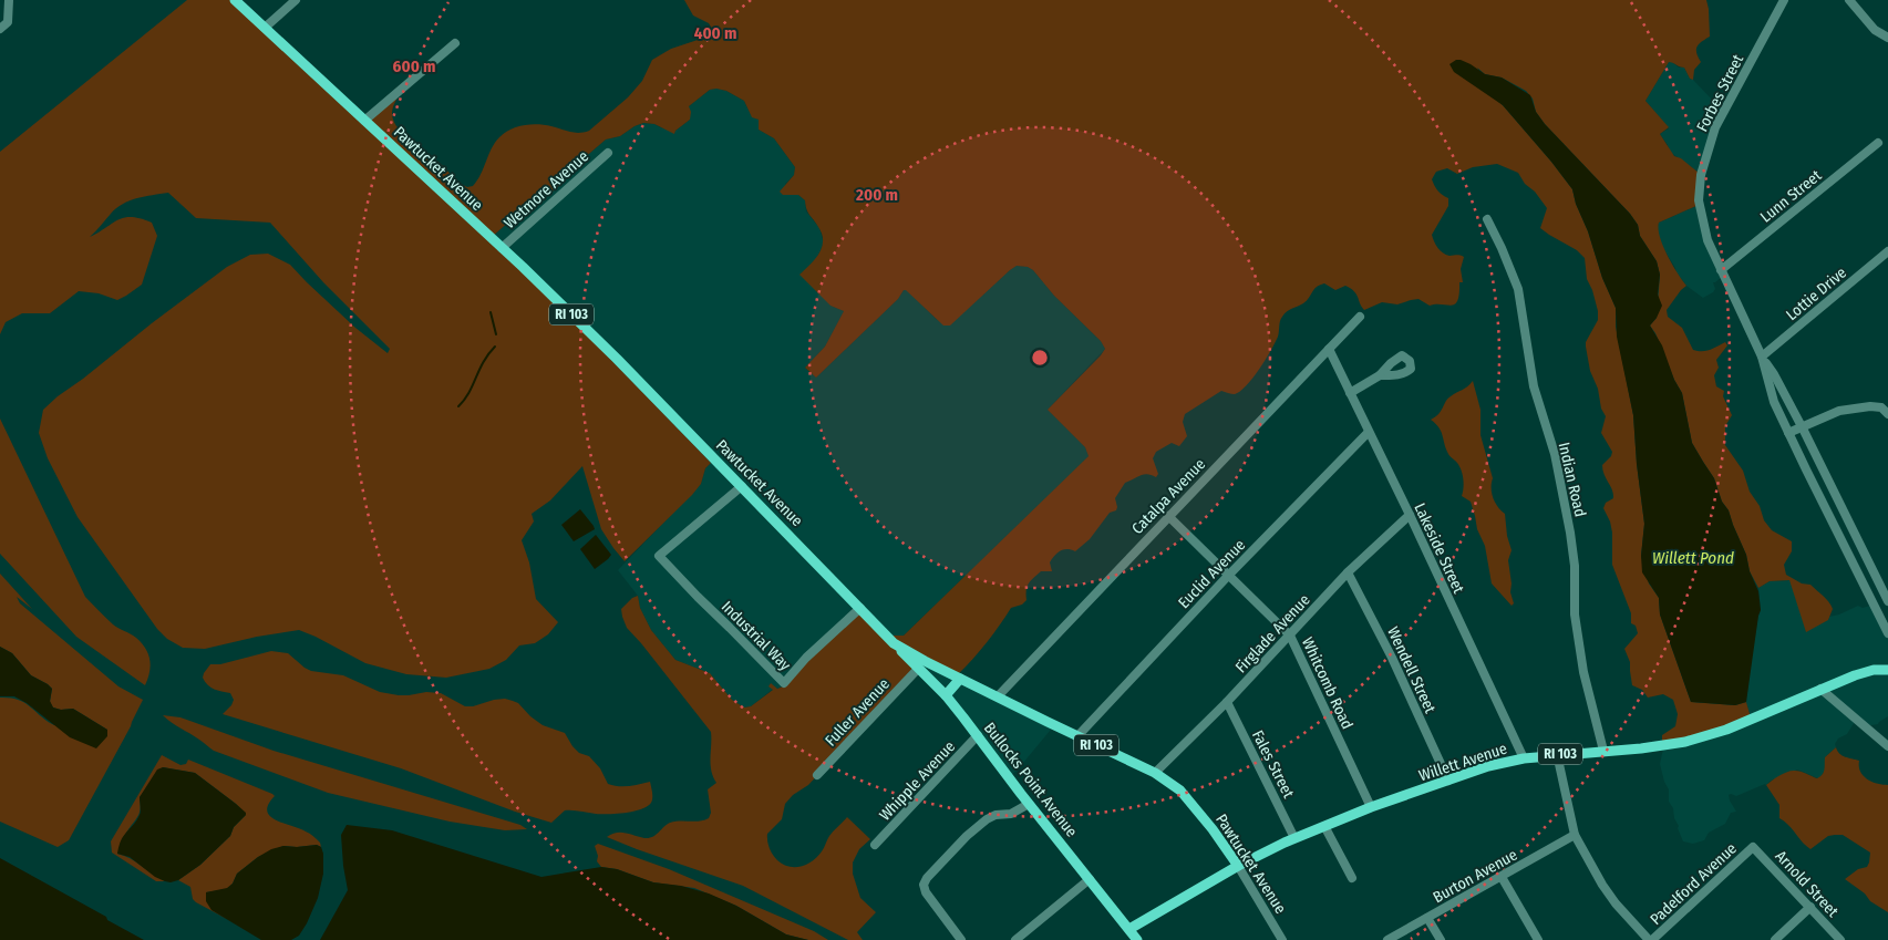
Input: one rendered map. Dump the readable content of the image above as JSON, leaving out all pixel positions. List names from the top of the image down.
{
  "streets": {
    "main road": [
      "Pawtucket Avenue",
      "RI 103",
      "Willett Avenue",
      "Bullocks Point Avenue"
    ],
    "street": [
      "Forbes Street",
      "Wetmore Avenue",
      "Lunn Street",
      "Lottie Drive",
      "Indian Road",
      "Catalpa Avenue",
      "Lakeside Street",
      "Euclid Avenue",
      "Firglade Avenue",
      "Industrial Way",
      "Wendell Street",
      "Whitcomb Road",
      "Fuller Avenue",
      "Fales Street",
      "Whipple Avenue",
      "Burton Avenue",
      "Padelford Avenue",
      "Arnold Street"
    ]
  },
  "crossings": [
    ["Forbes Street", "Lunn Street"],
    ["Forbes Street", "Lottie Drive"],
    ["Pawtucket Avenue", "Wetmore Avenue"],
    ["Pawtucket Avenue", "Catalpa Avenue"],
    ["Pawtucket Avenue", "Euclid Avenue"],
    ["Pawtucket Avenue", "Firglade Avenue"],
    ["Pawtucket Avenue", "Industrial Way"],
    ["Pawtucket Avenue", "Fuller Avenue"],
    ["Pawtucket Avenue", "Willett Avenue"],
    ["Pawtucket Avenue", "Bullocks Point Avenue"],
    ["Indian Road", "Willett Avenue"],
    ["Catalpa Avenue", "Lakeside Street"],
    ["Catalpa Avenue", "Whitcomb Road"],
    ["Lakeside Street", "Euclid Avenue"],
    ["Lakeside Street", "Firglade Avenue"],
    ["Lakeside Street", "Willett Avenue"],
    ["Euclid Avenue", "Whitcomb Road"],
    ["Firglade Avenue", "Wendell Street"],
    ["Firglade Avenue", "Whitcomb Road"],
    ["Firglade Avenue", "Fales Street"],
    ["Wendell Street", "Willett Avenue"],
    ["Whitcomb Road", "Willett Avenue"],
    ["Fuller Avenue", "Bullocks Point Avenue"],
    ["Willett Avenue", "Fales Street"],
    ["Willett Avenue", "Bullocks Point Avenue"],
    ["Bullocks Point Avenue", "Whipple Avenue"],
    ["Padelford Avenue", "Arnold Street"]
  ],
  "water": ["Willett Pond"],
  "rings": ["400 m", "600 m", "200 m"]
}
